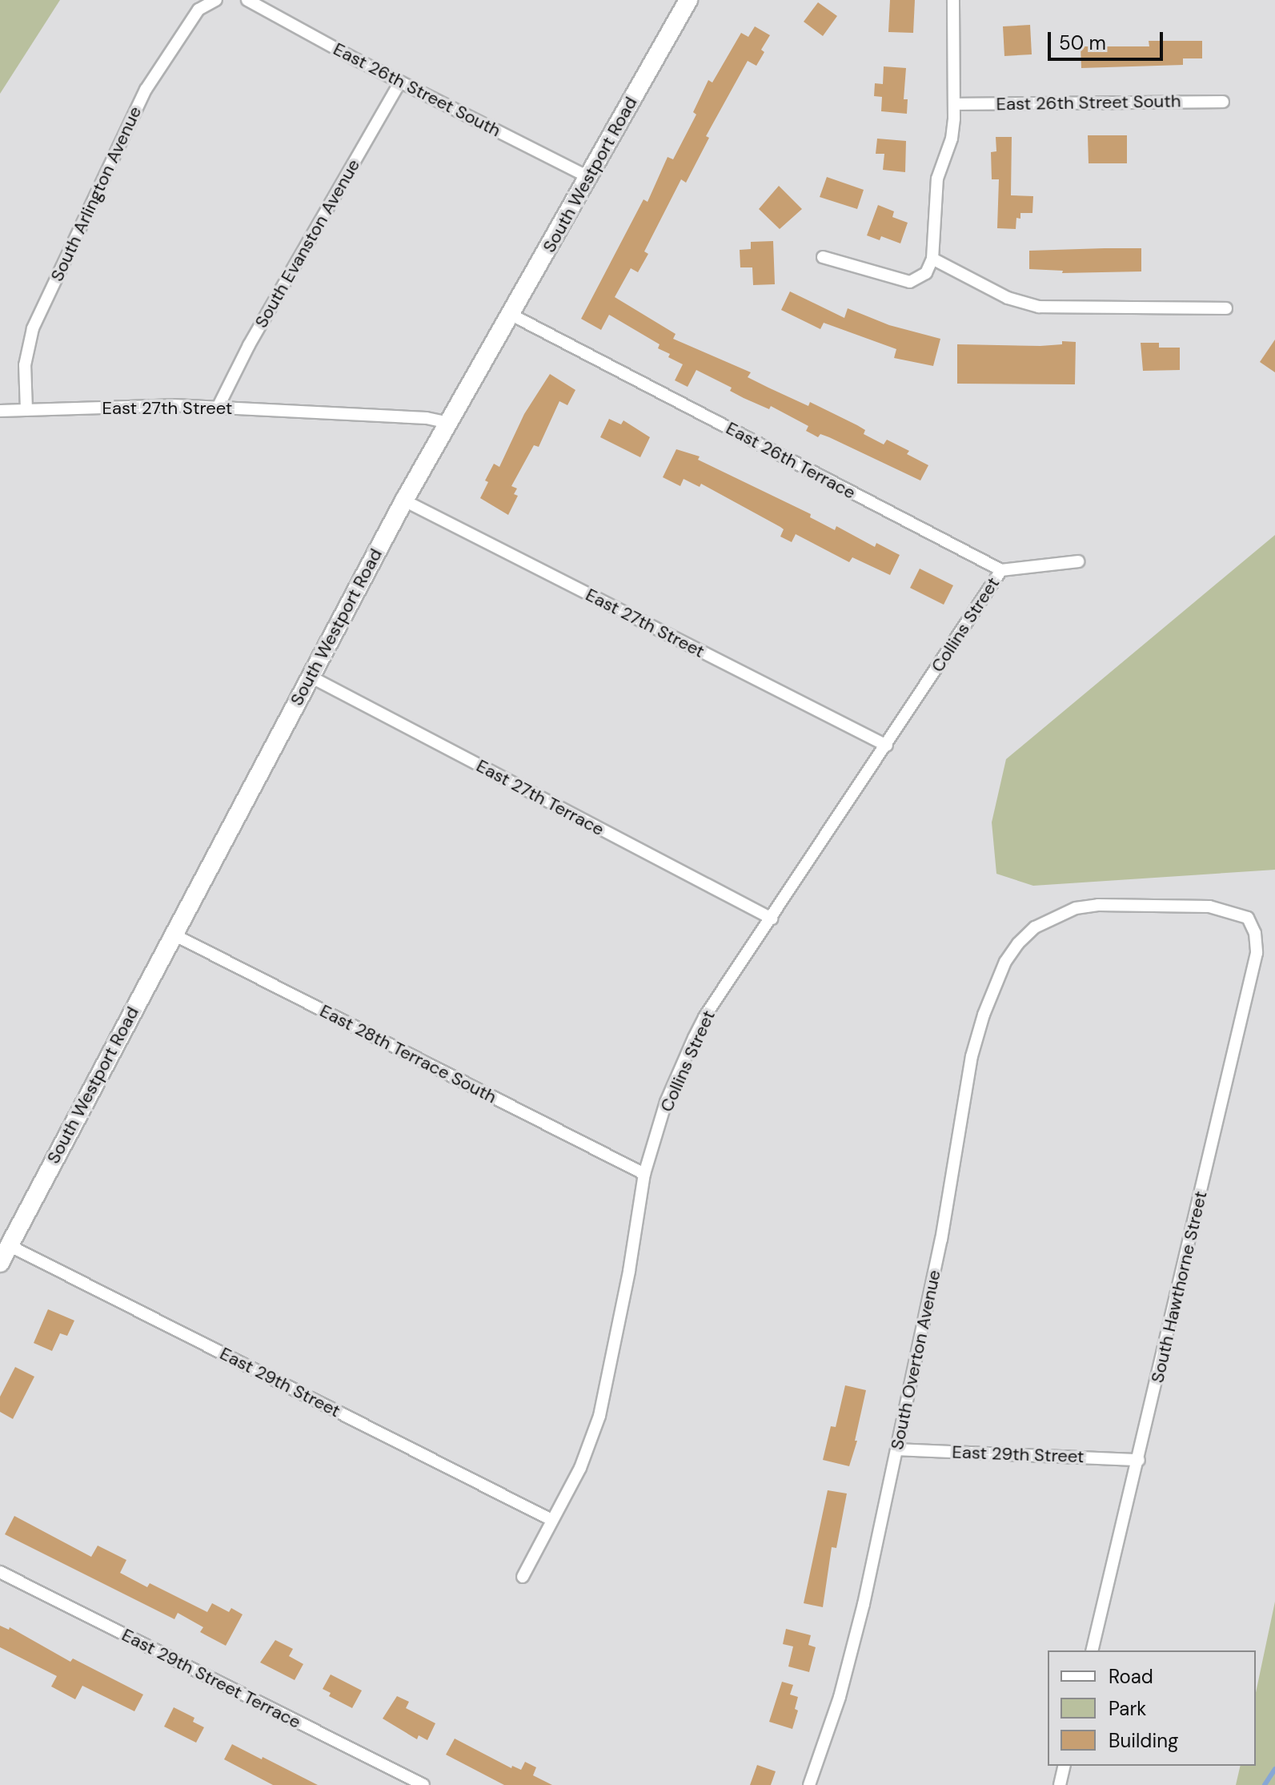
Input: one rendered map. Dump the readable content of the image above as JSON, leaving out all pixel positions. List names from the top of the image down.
{
  "streets": {
    "street": [
      "East 26th Street South",
      "South Westport Road",
      "South Arlington Avenue",
      "South Evanston Avenue",
      "East 27th Street",
      "East 26th Terrace",
      "Collins Street",
      "East 27th Terrace",
      "East 28th Terrace South",
      "South Hawthorne Street",
      "South Overton Avenue",
      "East 29th Street",
      "East 29th Street Terrace"
    ]
  },
  "crossings": [
    ["East 26th Street South", "South Westport Road"],
    ["East 26th Street South", "South Evanston Avenue"],
    ["South Westport Road", "East 27th Street"],
    ["South Westport Road", "East 26th Terrace"],
    ["South Westport Road", "East 27th Terrace"],
    ["South Westport Road", "East 28th Terrace South"],
    ["South Westport Road", "East 29th Street"],
    ["South Arlington Avenue", "East 27th Street"],
    ["South Evanston Avenue", "East 27th Street"],
    ["East 27th Street", "Collins Street"],
    ["East 26th Terrace", "Collins Street"],
    ["Collins Street", "East 27th Terrace"],
    ["Collins Street", "East 28th Terrace South"],
    ["Collins Street", "East 29th Street"],
    ["South Hawthorne Street", "South Overton Avenue"],
    ["South Hawthorne Street", "East 29th Street"],
    ["South Overton Avenue", "East 29th Street"]
  ],
  "legend": ["Road", "Park", "Building"],
  "scale_bar": "50 m"
}
